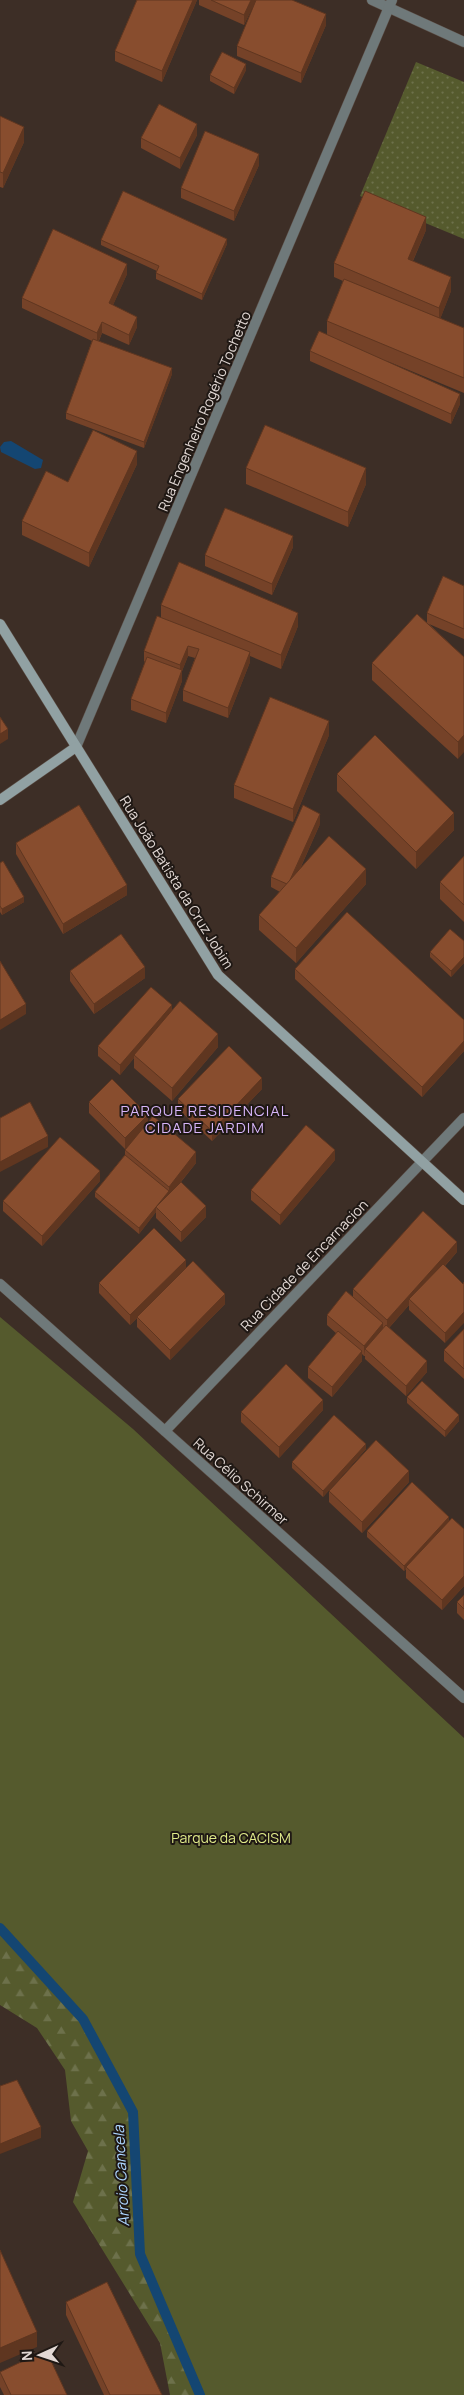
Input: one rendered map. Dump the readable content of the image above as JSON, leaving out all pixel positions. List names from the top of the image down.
{
  "streets": {
    "street": [
      "Rua Engenheiro Rogério Tochetto",
      "Rua João Batista da Cruz Jobim",
      "Rua Cidade de Encarnacion",
      "Rua Célio Schirmer"
    ]
  },
  "crossings": [
    ["Rua Engenheiro Rogério Tochetto", "Rua João Batista da Cruz Jobim"],
    ["Rua João Batista da Cruz Jobim", "Rua Cidade de Encarnacion"],
    ["Rua Cidade de Encarnacion", "Rua Célio Schirmer"]
  ],
  "districts": ["PARQUE RESIDENCIAL CIDADE JARDIM"],
  "water": ["Arroio Cancela"],
  "parks": ["Parque da CACISM"],
  "north": "left"
}
